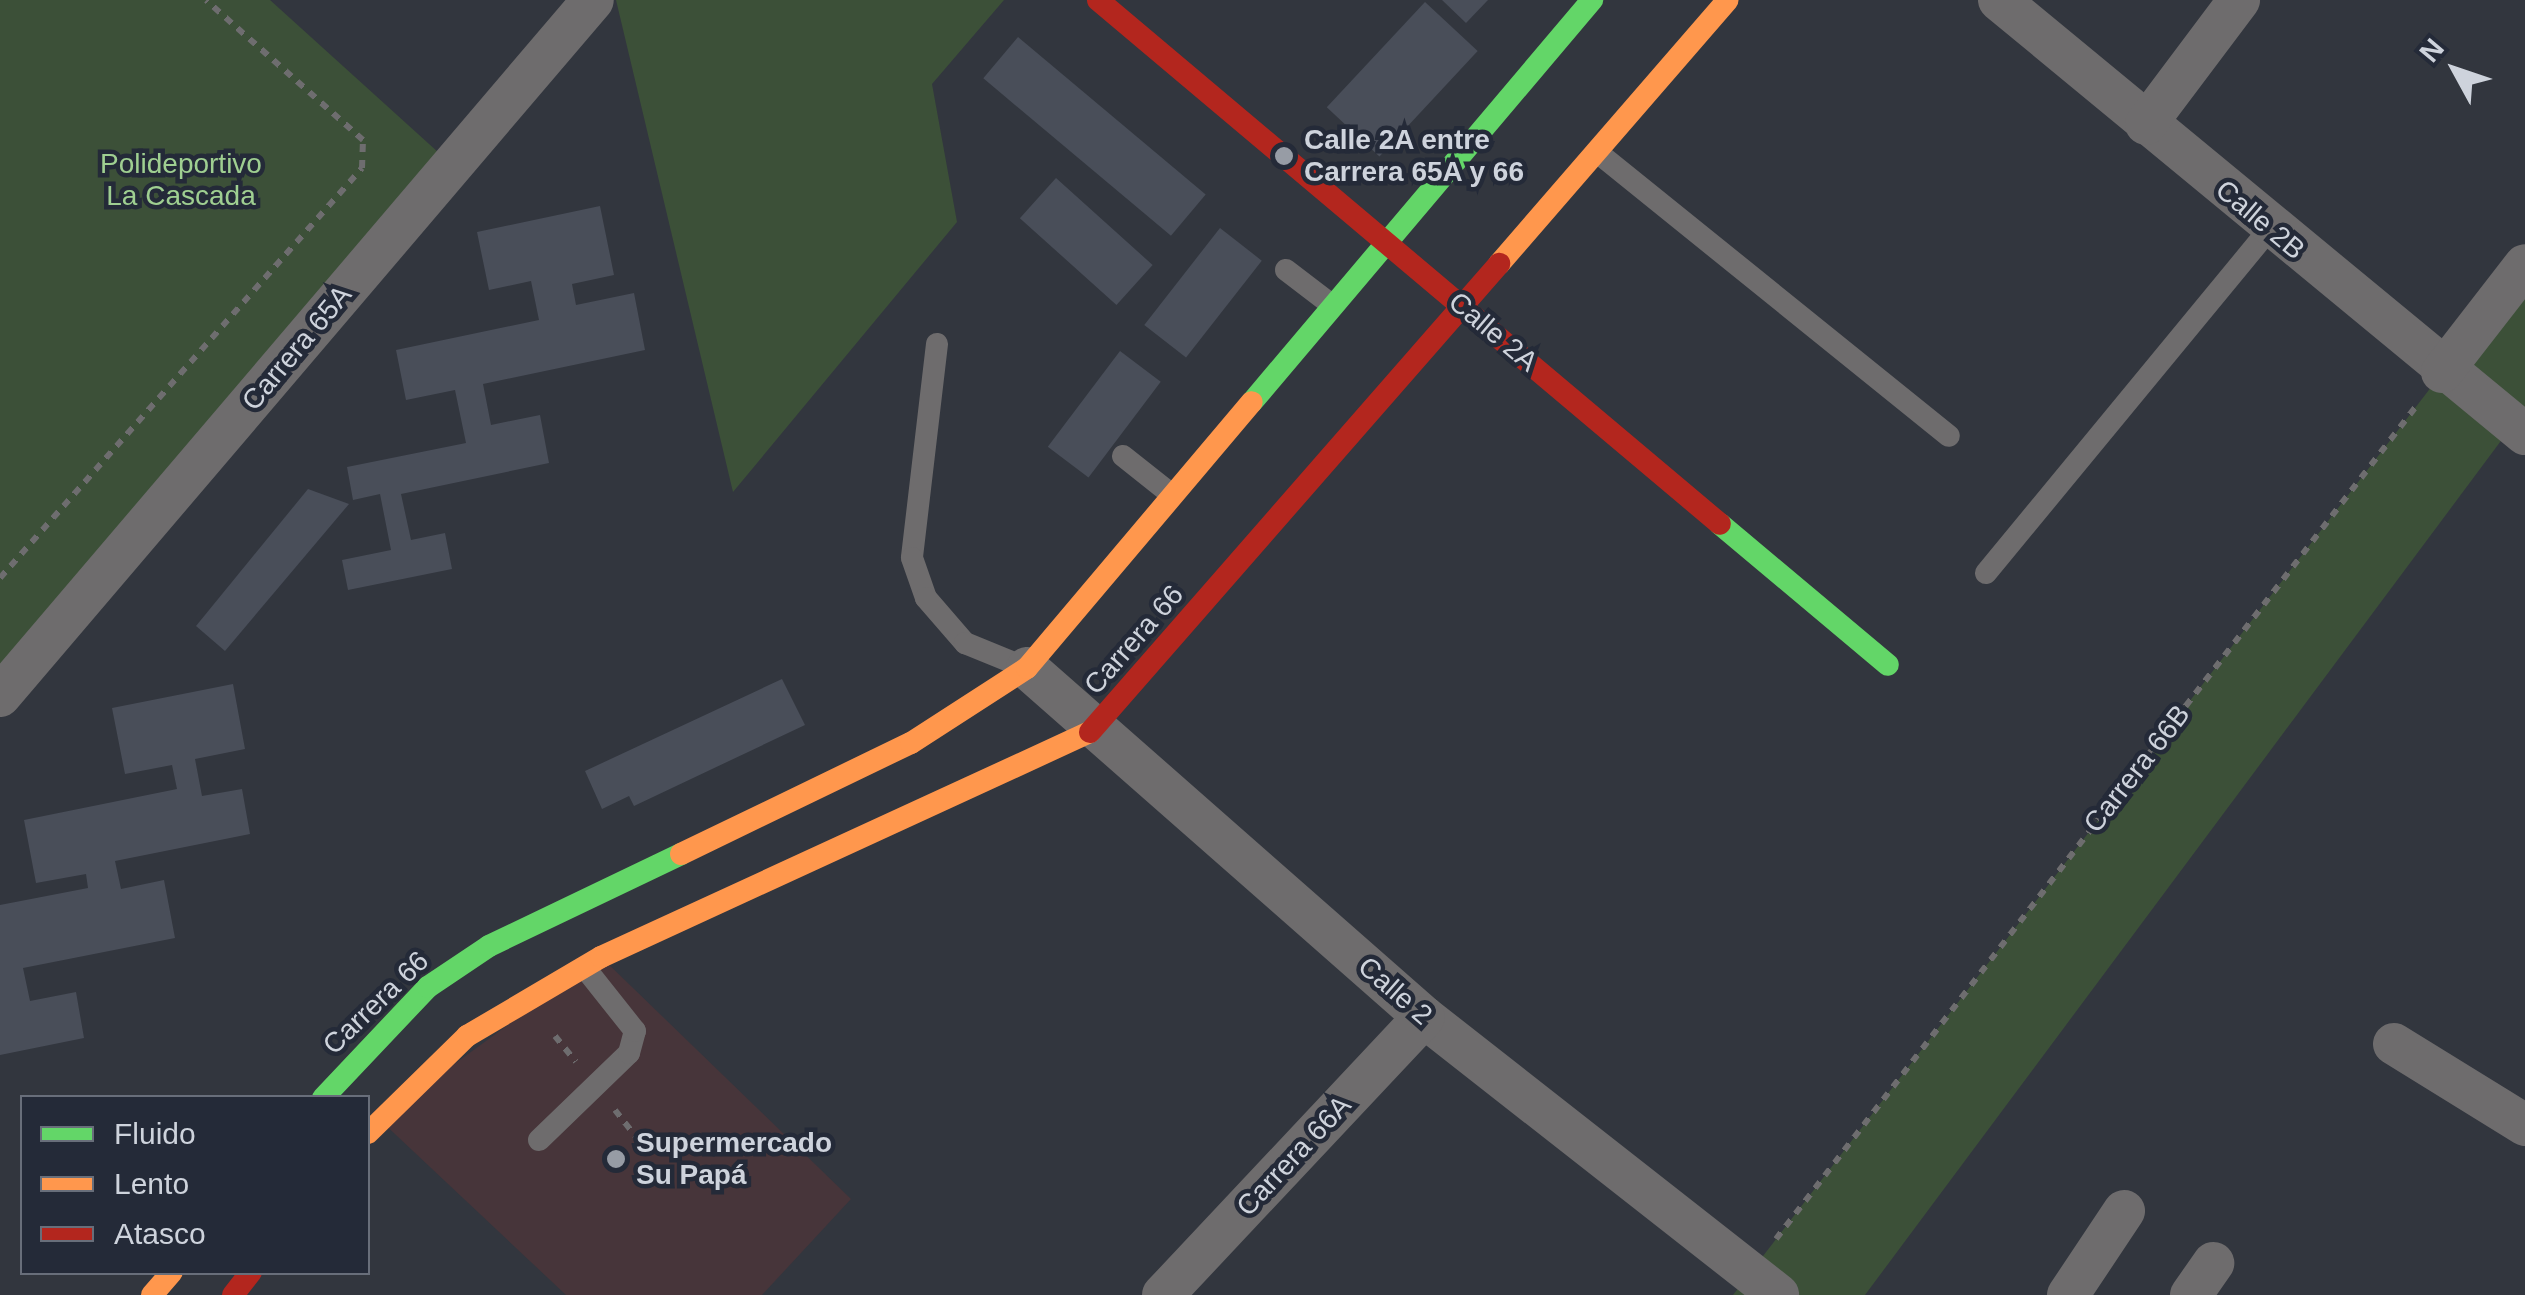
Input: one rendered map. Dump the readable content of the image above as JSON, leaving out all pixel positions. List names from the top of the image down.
{
  "streets": {
    "main road": ["Calle 2A", "Carrera 66"],
    "street": [
      "Calle 2B",
      "Carrera 65A",
      "Calle 2",
      "Carrera 66A"
    ],
    "path": ["Carrera 66B"]
  },
  "crossings": [
    ["Calle 2B", "Carrera 66B"],
    ["Calle 2A", "Carrera 66"],
    ["Carrera 66", "Calle 2"],
    ["Carrera 66B", "Calle 2"],
    ["Calle 2", "Carrera 66A"]
  ],
  "parks": ["Polideportivo La Cascada"],
  "places": ["Calle 2A entre Carrera 65A y 66", "Supermercado Su Papá"],
  "legend": ["Fluido", "Lento", "Atasco"],
  "north": "top left"
}
